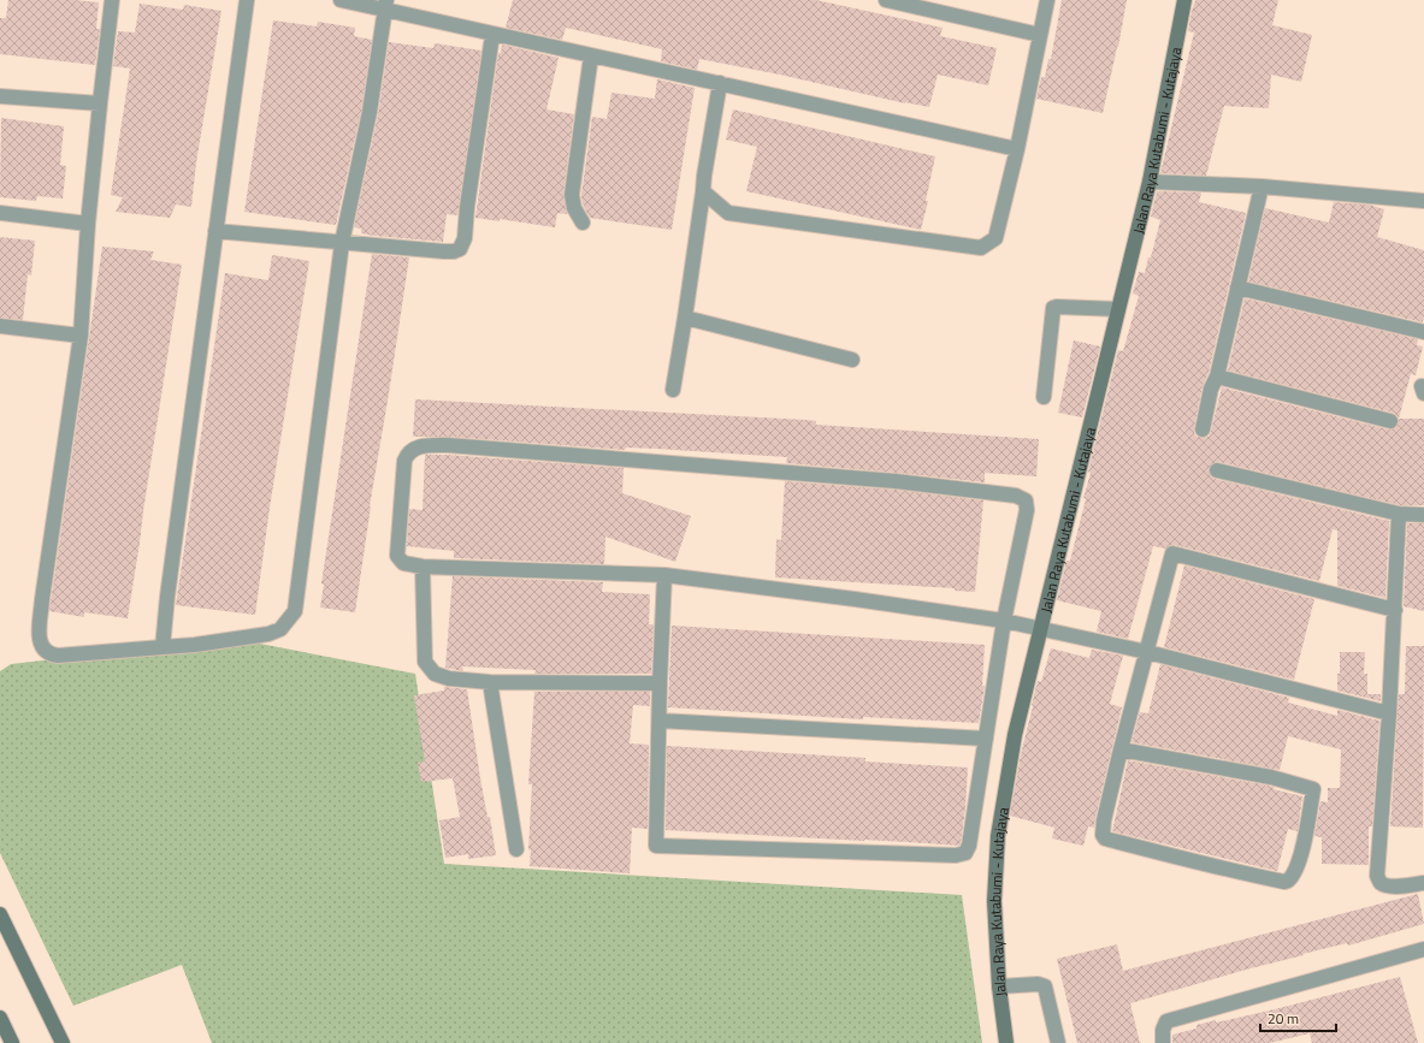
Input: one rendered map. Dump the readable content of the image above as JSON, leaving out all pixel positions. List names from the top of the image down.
{
  "streets": {
    "street": ["Jalan Raya Kutabumi - Kutajaya"]
  },
  "scale_bar": "20 m"
}
